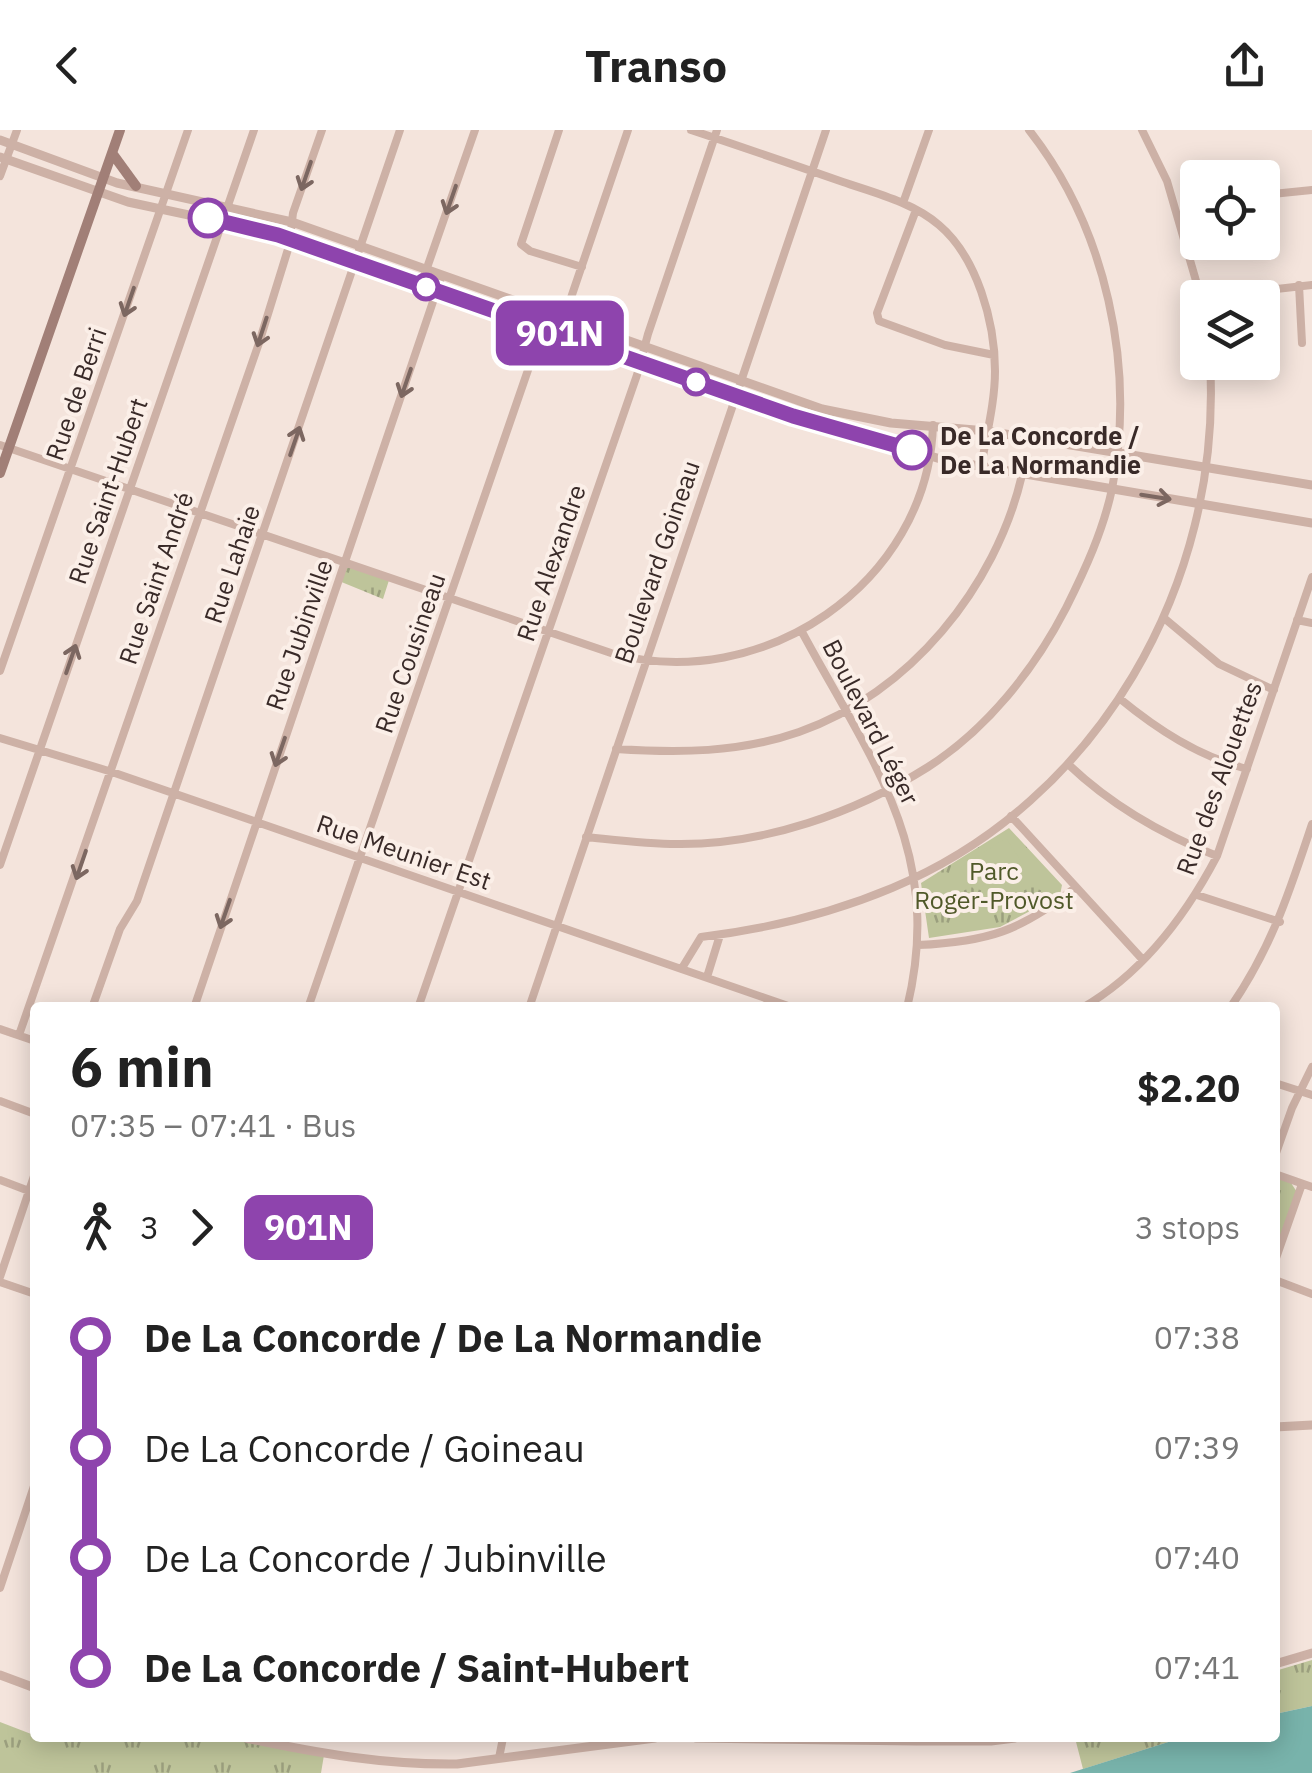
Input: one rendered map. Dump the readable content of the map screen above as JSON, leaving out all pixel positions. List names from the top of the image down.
{
  "streets": {
    "street": [
      "Rue de Berri",
      "Rue Saint-Hubert",
      "Boulevard Goineau",
      "Rue Alexandre",
      "Rue Lahaie",
      "Rue Saint André",
      "Rue Jubinville",
      "Rue Cousineau",
      "Boulevard Léger",
      "Rue des Alouettes",
      "Rue Meunier Est"
    ]
  },
  "crossings": [
    ["Rue Saint-Hubert", "Rue Meunier Est"],
    ["Boulevard Goineau", "Rue Meunier Est"],
    ["Rue Alexandre", "Rue Meunier Est"],
    ["Rue Lahaie", "Rue Meunier Est"],
    ["Rue Saint André", "Rue Meunier Est"],
    ["Rue Jubinville", "Rue Meunier Est"],
    ["Rue Cousineau", "Rue Meunier Est"]
  ],
  "one_way": [
    "Rue de Berri",
    "Rue Saint-Hubert",
    "Rue Saint André",
    "Rue Jubinville"
  ],
  "parks": ["Parc Roger-Provost"],
  "places": ["De La Concorde / De La Normandie"],
  "lines": ["bus line 901N"],
  "page": {
    "header": "Transo",
    "on_map": "901N",
    "heading": ["6 min", "07:35 – 07:41 · Bus", "$2.20"],
    "legs": ["3", "901N", "3 stops"],
    "list": [
      {
        "name": "De La Concorde / De La Normandie",
        "value": "07:38"
      },
      {
        "name": "De La Concorde / Goineau",
        "value": "07:39"
      },
      {
        "name": "De La Concorde / Jubinville",
        "value": "07:40"
      },
      {
        "name": "De La Concorde / Saint-Hubert",
        "value": "07:41"
      }
    ]
  }
}
